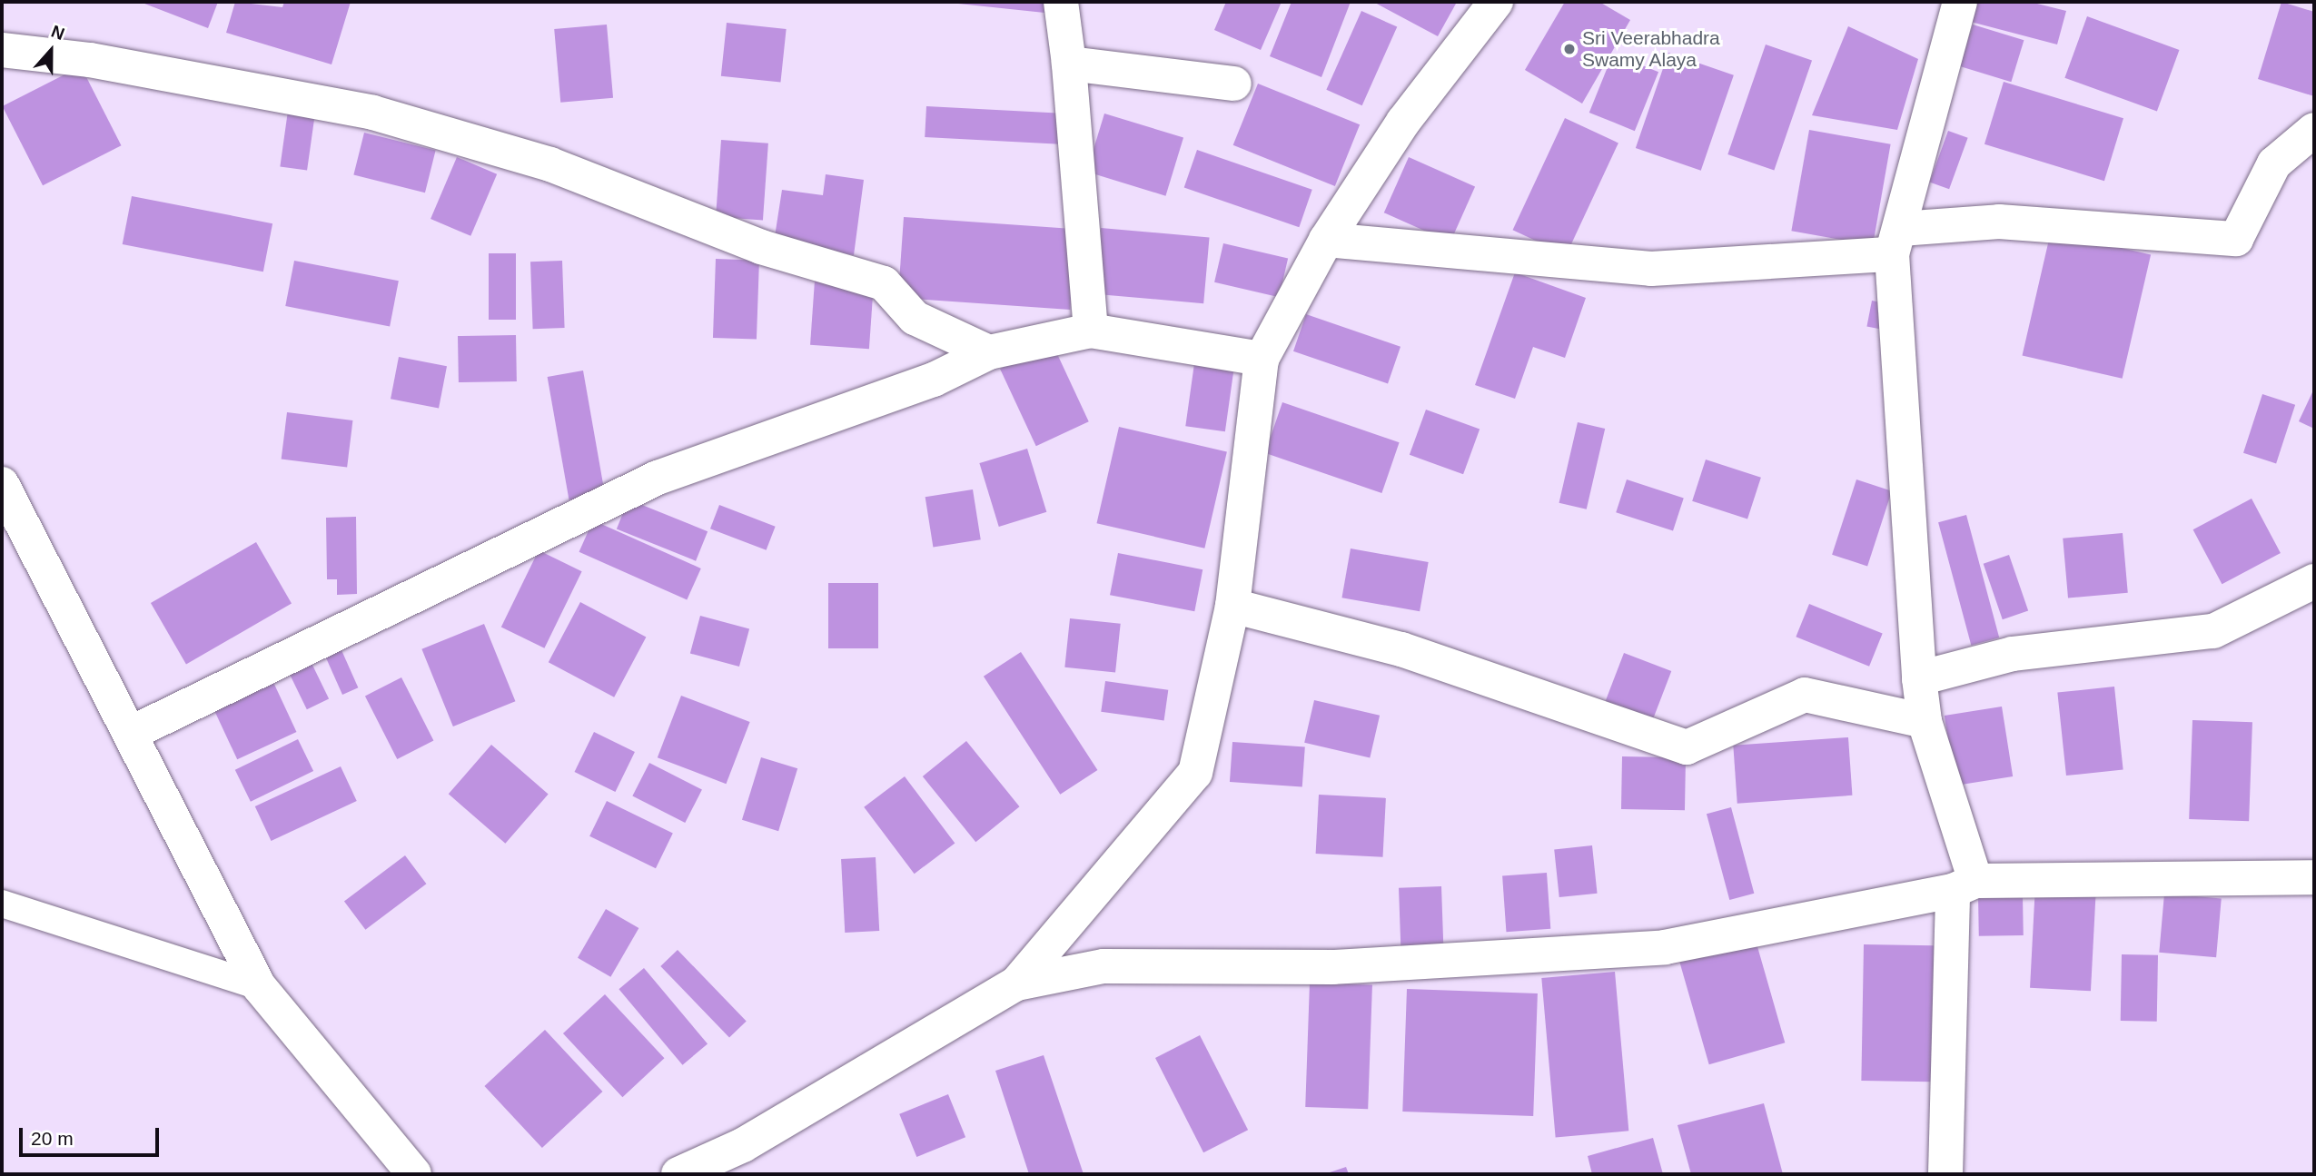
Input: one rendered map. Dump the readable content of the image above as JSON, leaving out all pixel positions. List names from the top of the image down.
{
  "places": ["Sri Veerabhadra Swamy Alaya"],
  "scale_bar": "20 m",
  "north": "top"
}
